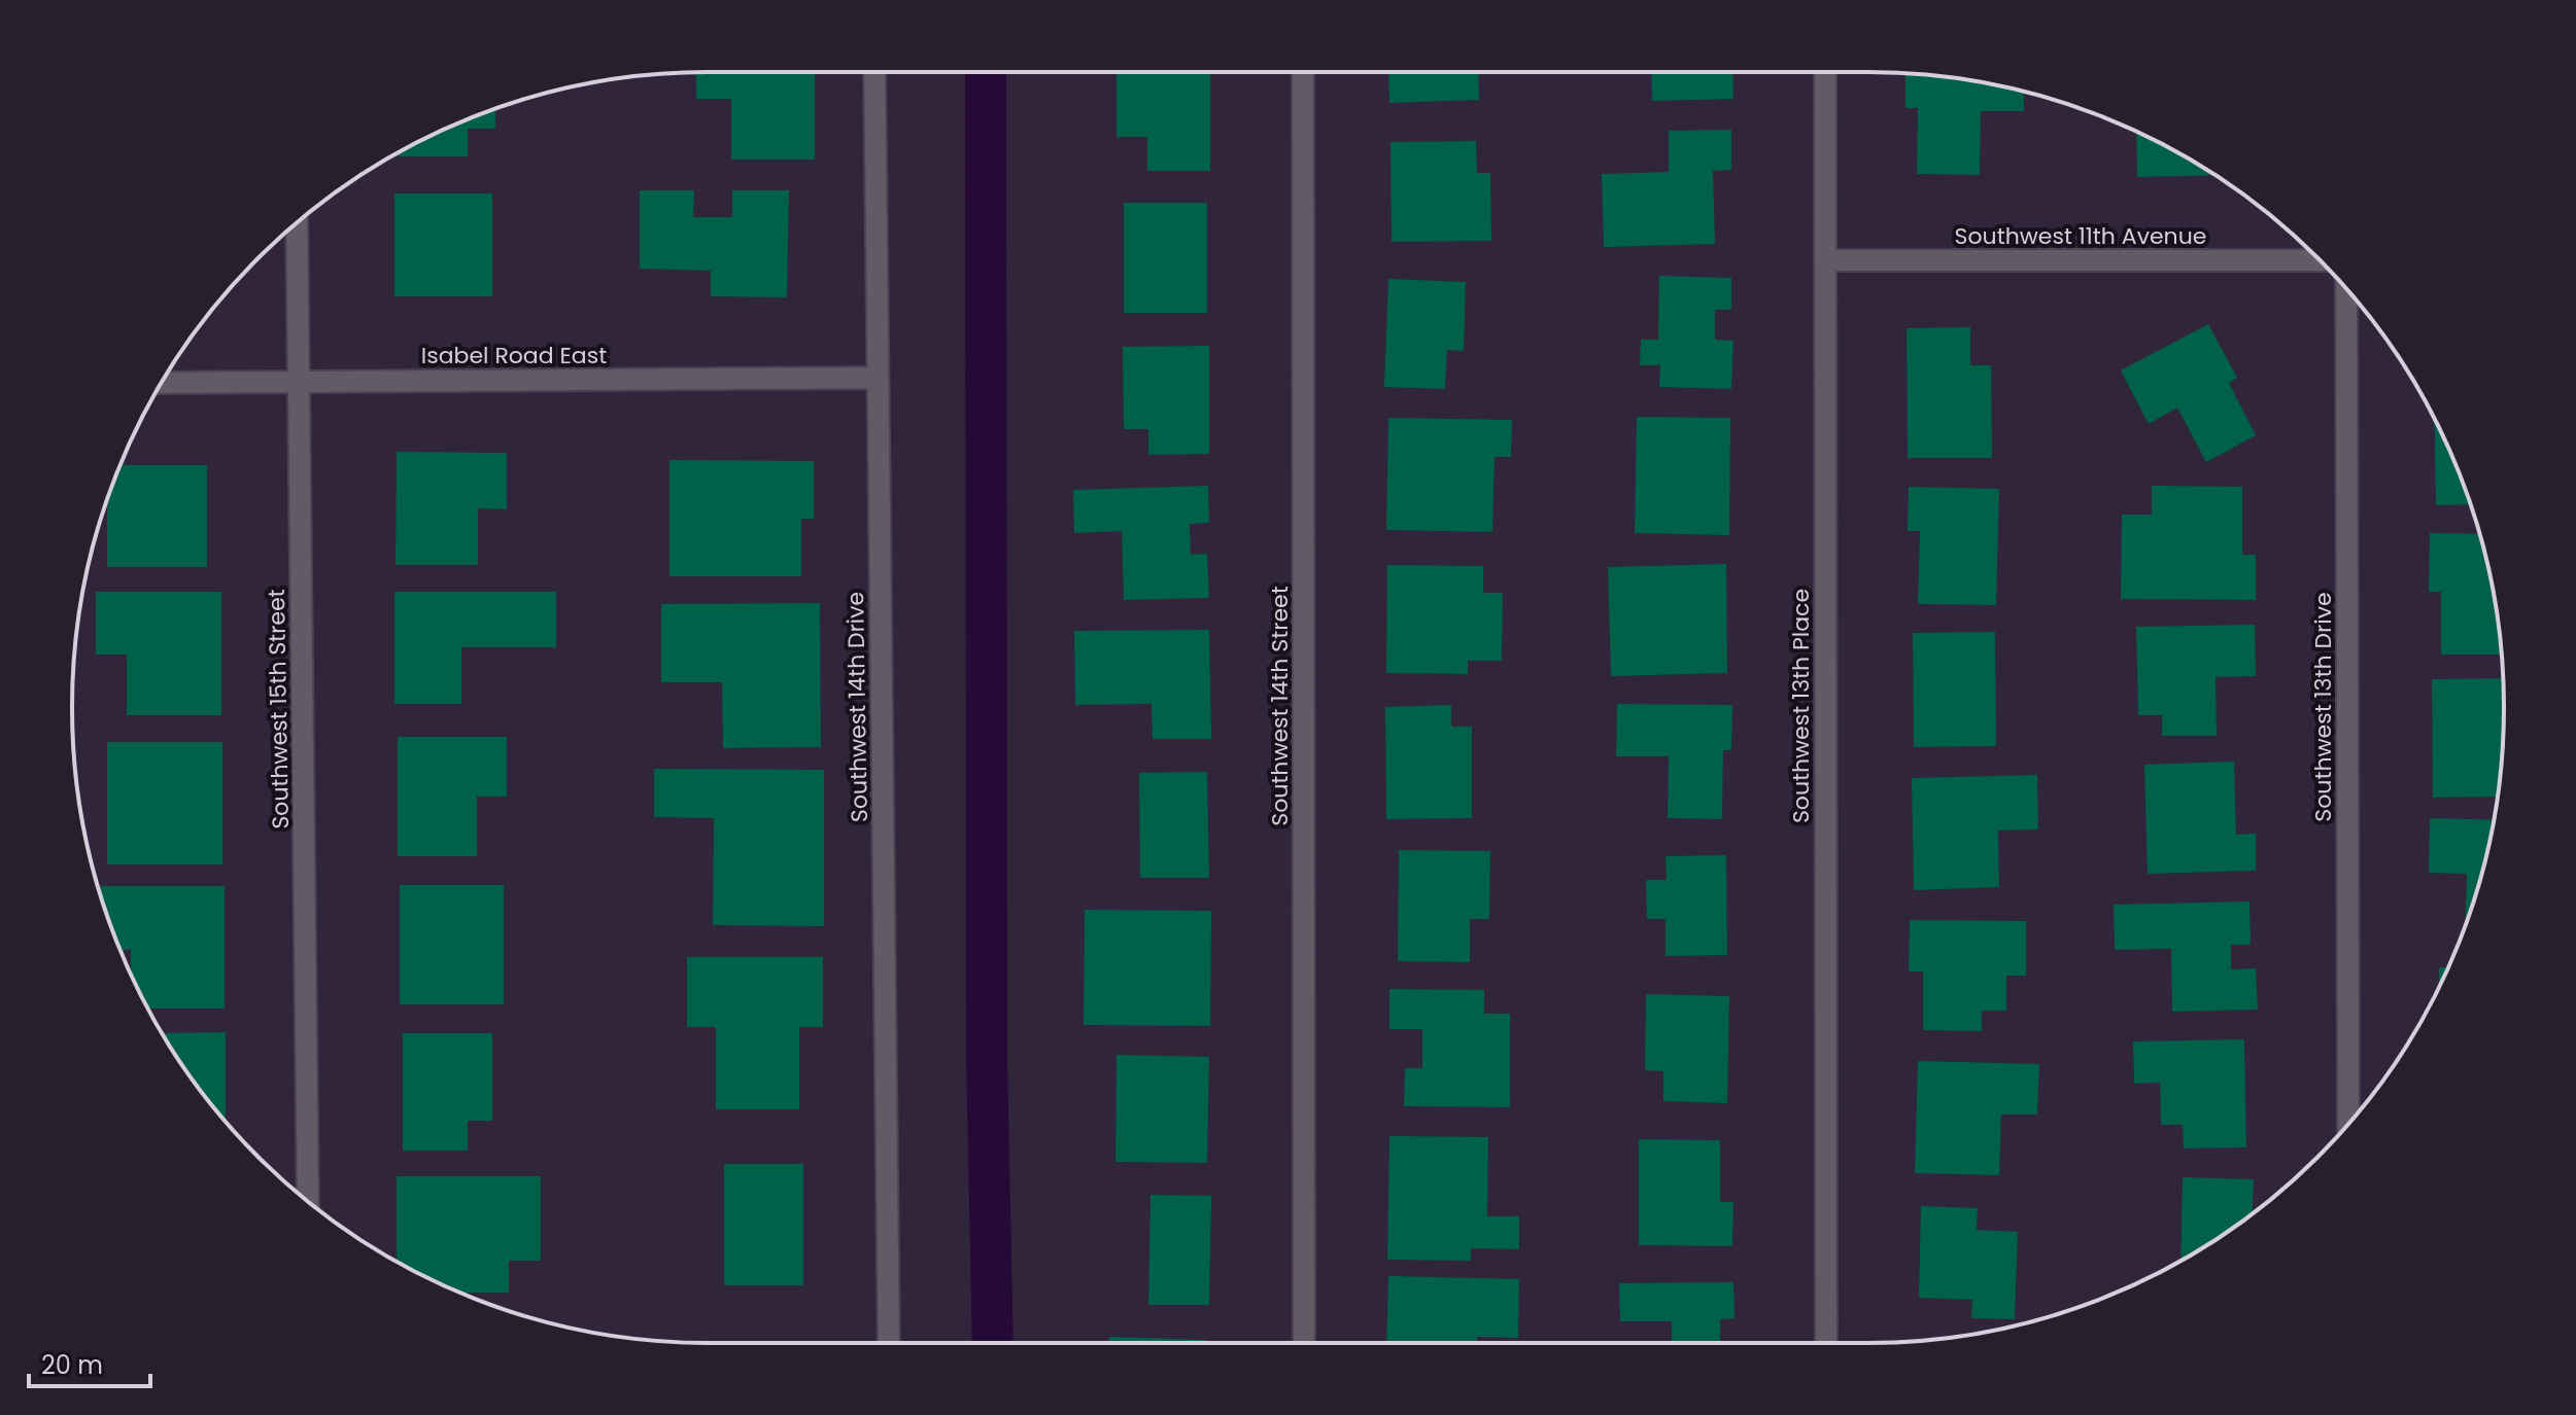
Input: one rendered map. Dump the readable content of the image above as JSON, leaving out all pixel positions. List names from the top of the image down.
{
  "streets": {
    "street": [
      "Southwest 11th Avenue",
      "Isabel Road East",
      "Southwest 14th Street",
      "Southwest 13th Place",
      "Southwest 14th Drive",
      "Southwest 13th Drive",
      "Southwest 15th Street"
    ]
  },
  "crossings": [
    ["Southwest 11th Avenue", "Southwest 13th Place"],
    ["Isabel Road East", "Southwest 14th Drive"],
    ["Isabel Road East", "Southwest 15th Street"]
  ],
  "scale_bar": "20 m"
}
